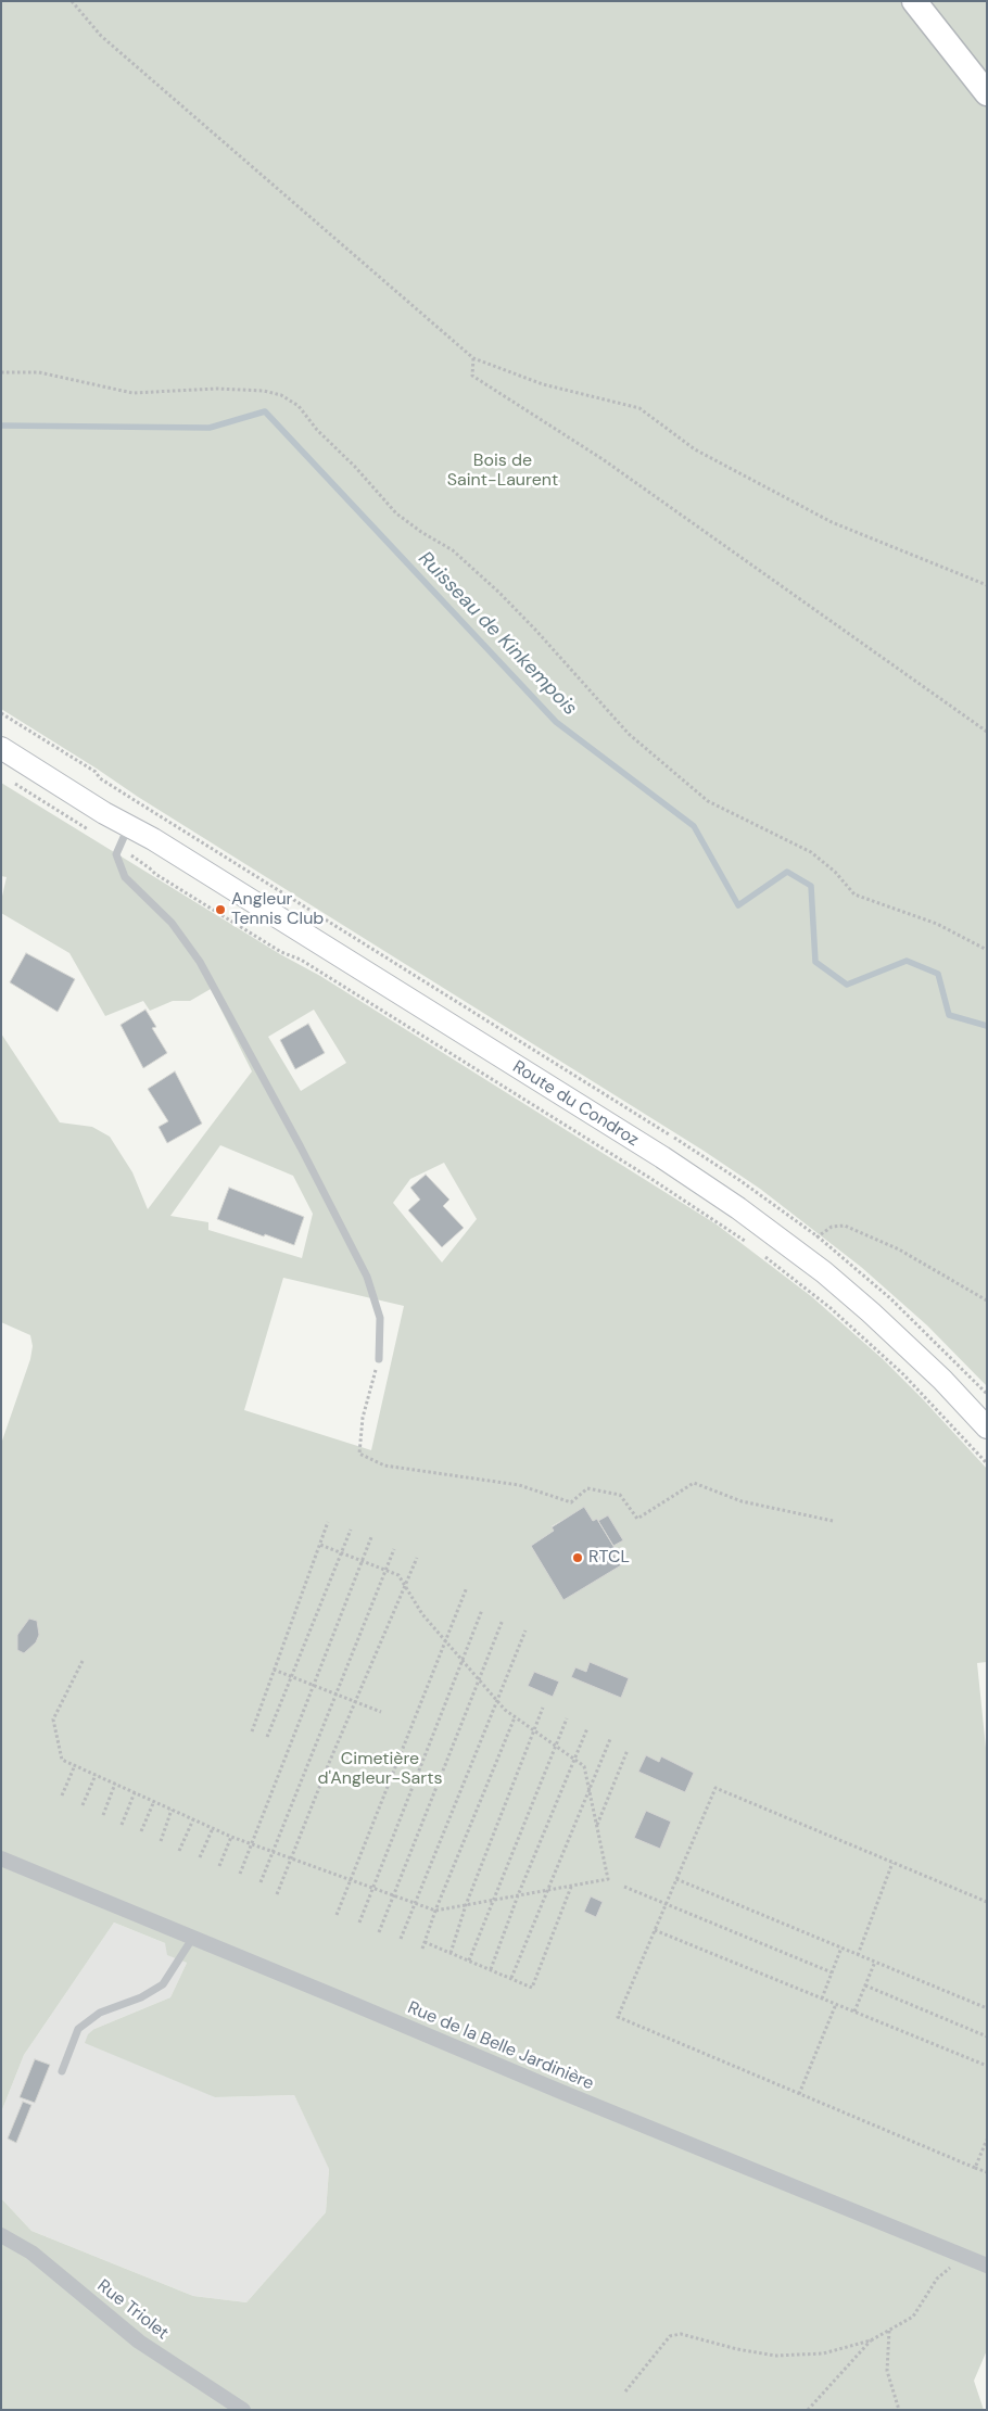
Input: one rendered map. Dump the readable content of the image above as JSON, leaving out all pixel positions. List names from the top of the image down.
{
  "streets": {
    "main road": ["Route du Condroz"],
    "street": ["Rue de la Belle Jardinière", "Rue Triolet"]
  },
  "water": ["Ruisseau de Kinkempois"],
  "parks": ["Bois de Saint-Laurent", "Cimetière d'Angleur-Sarts"],
  "places": ["Angleur Tennis Club", "RTCL"]
}
